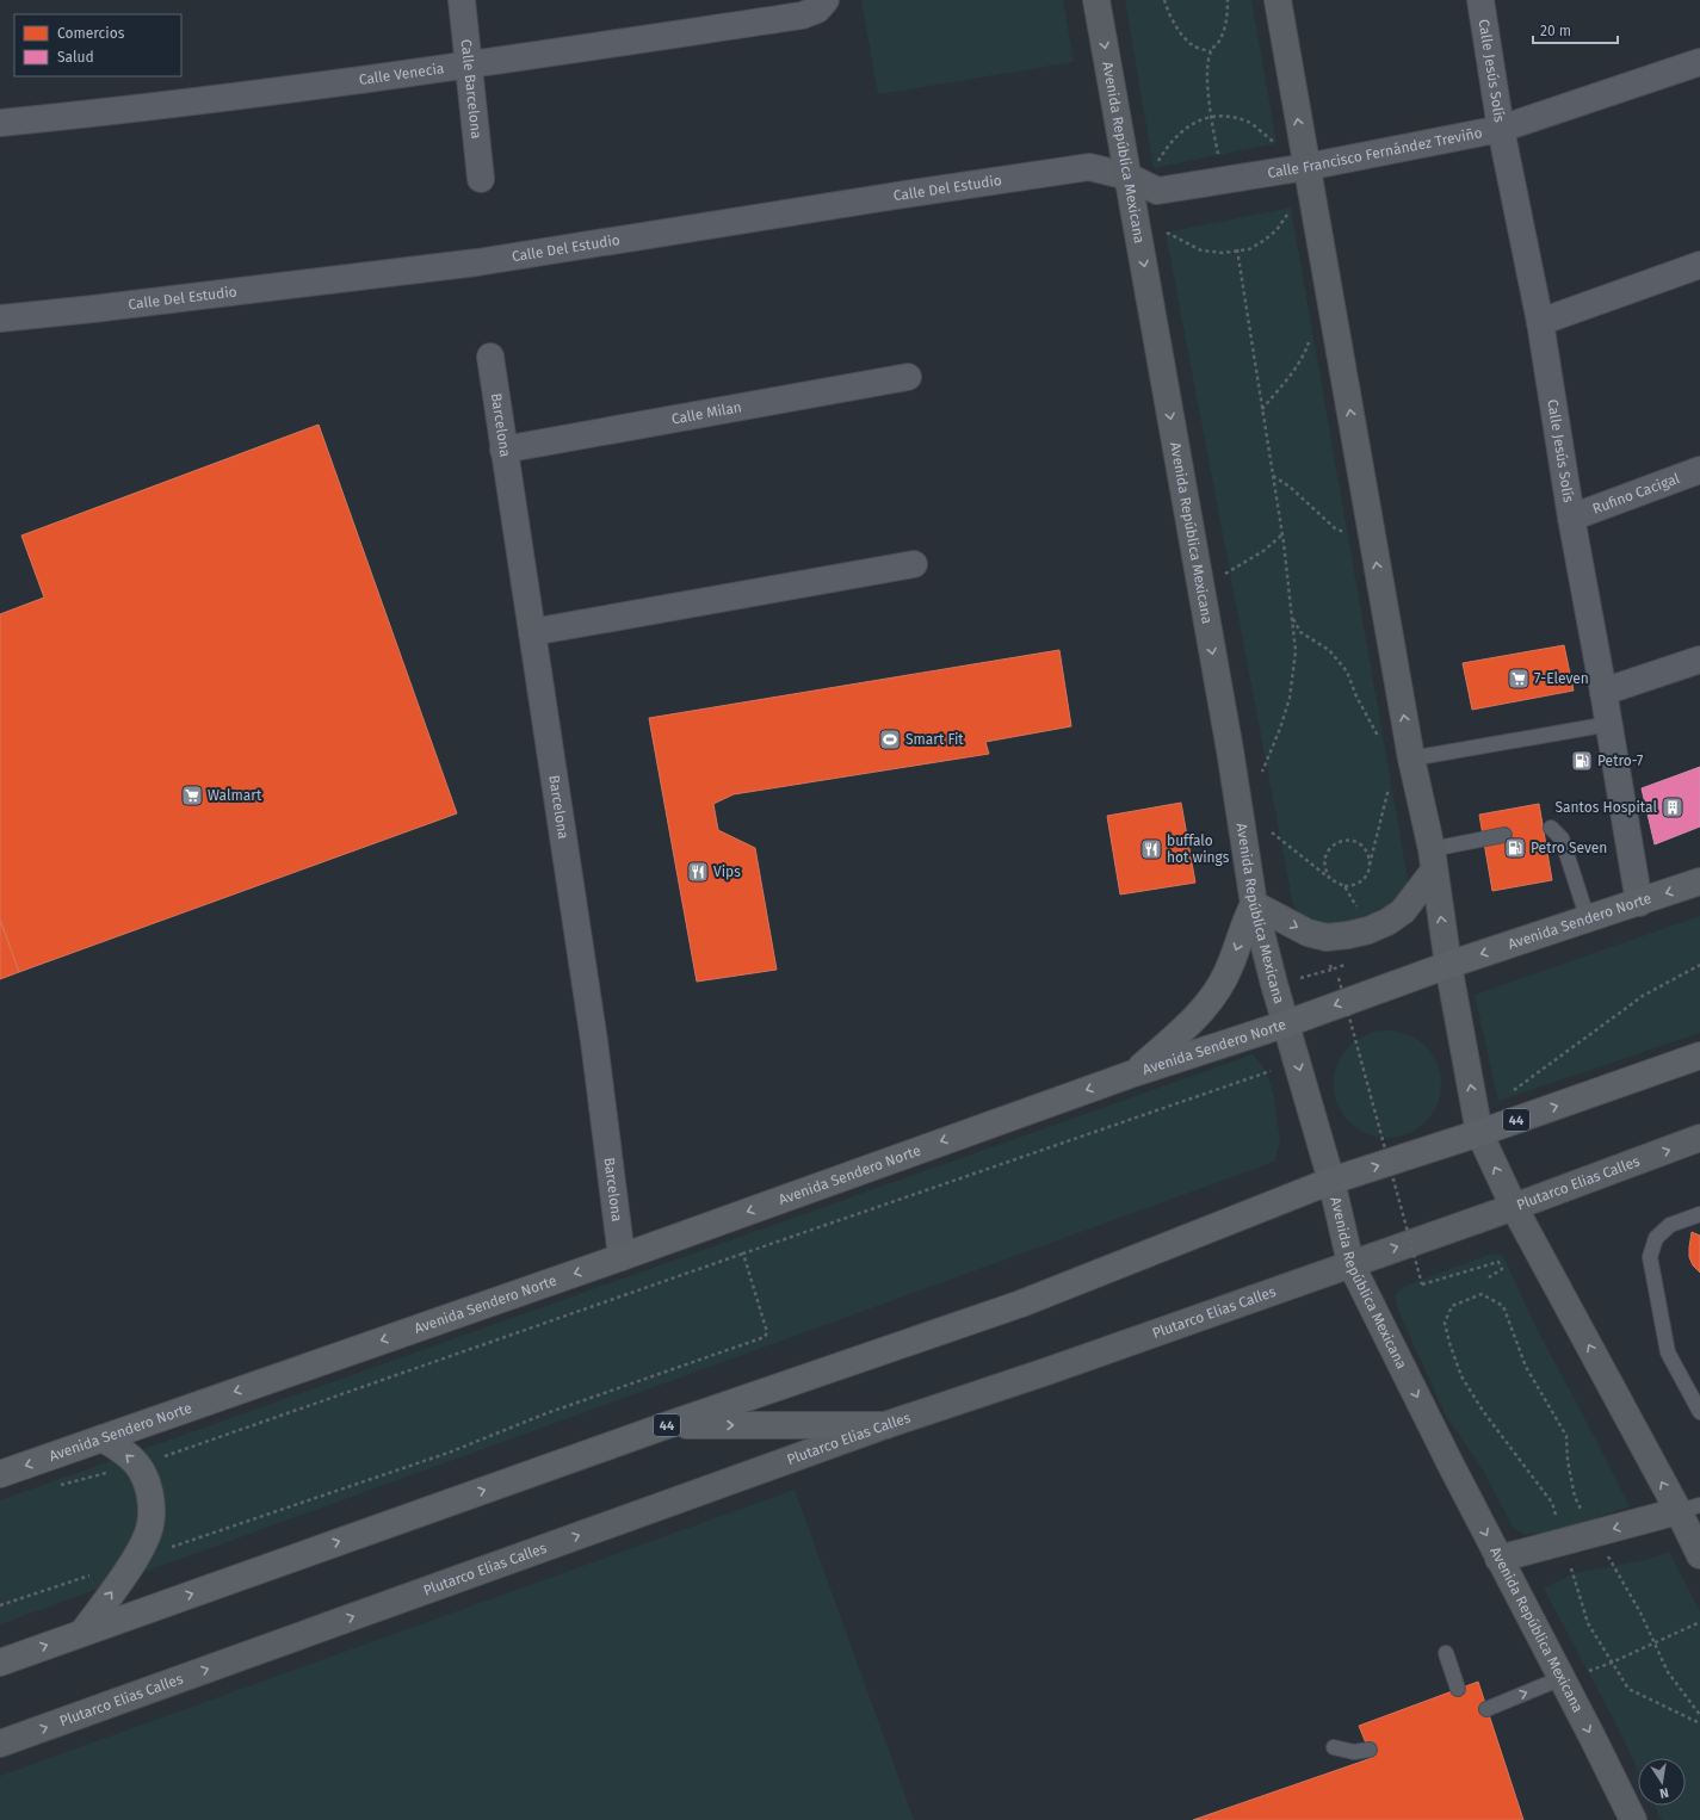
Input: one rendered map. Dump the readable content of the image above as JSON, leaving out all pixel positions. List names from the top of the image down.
{
  "streets": {
    "main road": [
      "Avenida República Mexicana",
      "Avenida Sendero Norte",
      "44",
      "Plutarco Elias Calles"
    ],
    "street": [
      "Calle Jesús Solís",
      "Calle Venecia",
      "Calle Barcelona",
      "Calle Francisco Fernández Treviño",
      "Calle Del Estudio",
      "Calle Milan",
      "Barcelona",
      "Rufino Cacigal"
    ]
  },
  "crossings": [
    ["Calle Jesús Solís", "Calle Francisco Fernández Treviño"],
    ["Calle Jesús Solís", "Rufino Cacigal"],
    ["Calle Jesús Solís", "Avenida Sendero Norte"],
    ["Calle Venecia", "Calle Barcelona"],
    ["Avenida República Mexicana", "Calle Francisco Fernández Treviño"],
    ["Avenida República Mexicana", "Calle Del Estudio"],
    ["Avenida República Mexicana", "Avenida Sendero Norte"],
    ["Avenida República Mexicana", "44"],
    ["Avenida República Mexicana", "Plutarco Elias Calles"],
    ["Calle Francisco Fernández Treviño", "Calle Del Estudio"],
    ["Calle Milan", "Barcelona"],
    ["Barcelona", "Avenida Sendero Norte"]
  ],
  "places": {
    "supermarket": ["7-Eleven", "Walmart"],
    "sports": ["Smart Fit"],
    "fuel station": ["Petro-7", "Petro Seven"],
    "building": ["Santos Hospital"],
    "restaurant": ["buffalo hot wings", "Vips"]
  },
  "legend": ["Comercios", "Salud"],
  "scale_bar": "20 m",
  "north": "bottom"
}
